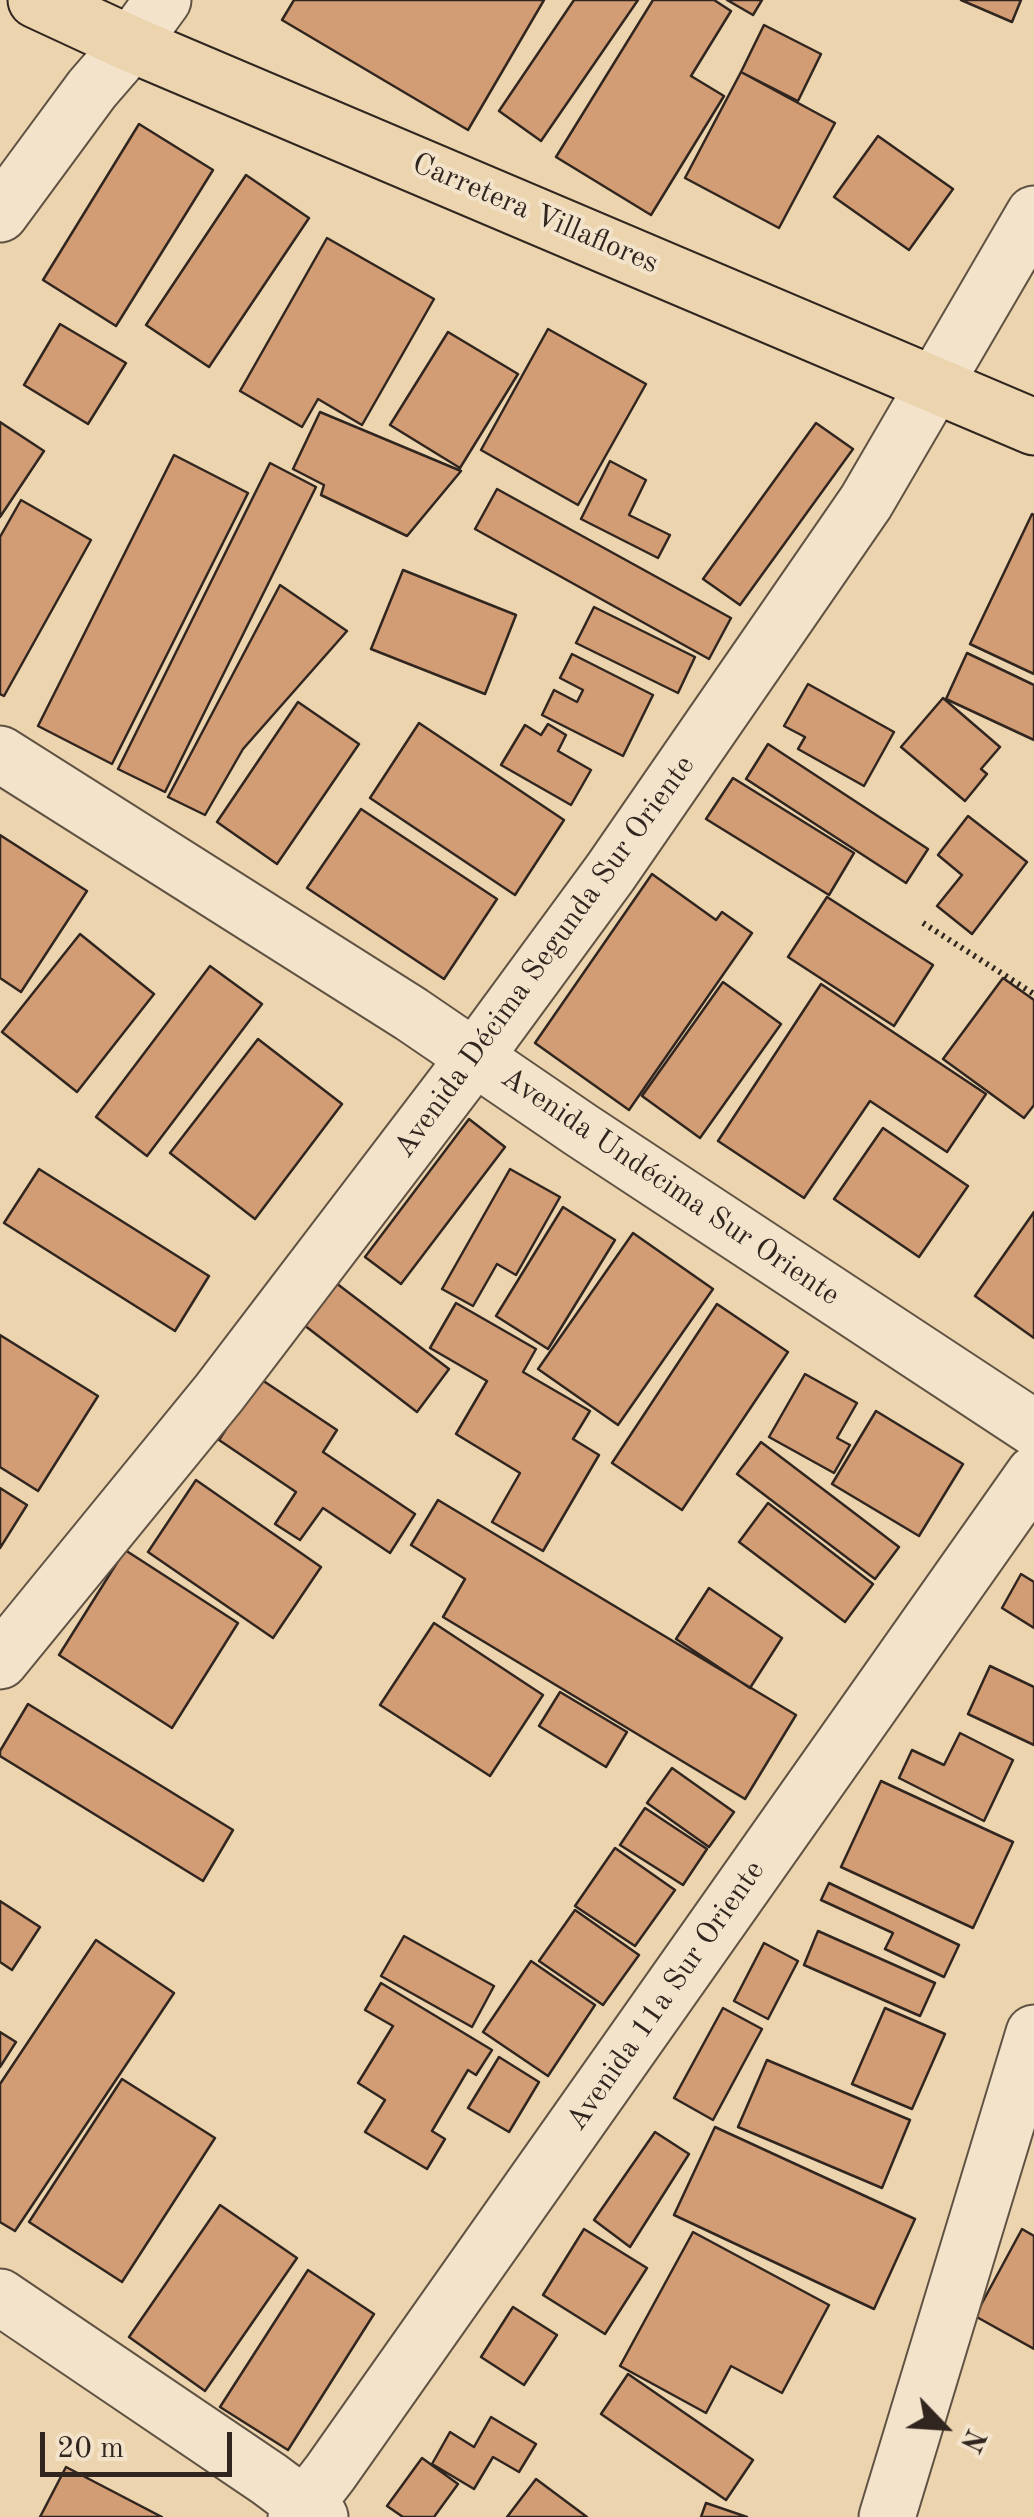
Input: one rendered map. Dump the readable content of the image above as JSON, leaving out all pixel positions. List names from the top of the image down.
{
  "streets": {
    "main road": ["Carretera Villaflores"],
    "street": ["Avenida Décima Segunda Sur Oriente", "Avenida Undécima Sur Oriente", "Avenida 11a Sur Oriente"]
  },
  "crossings": [
    ["Carretera Villaflores", "Avenida Décima Segunda Sur Oriente"],
    ["Avenida Décima Segunda Sur Oriente", "Avenida Undécima Sur Oriente"]
  ],
  "scale_bar": "20 m",
  "north": "bottom right"
}
